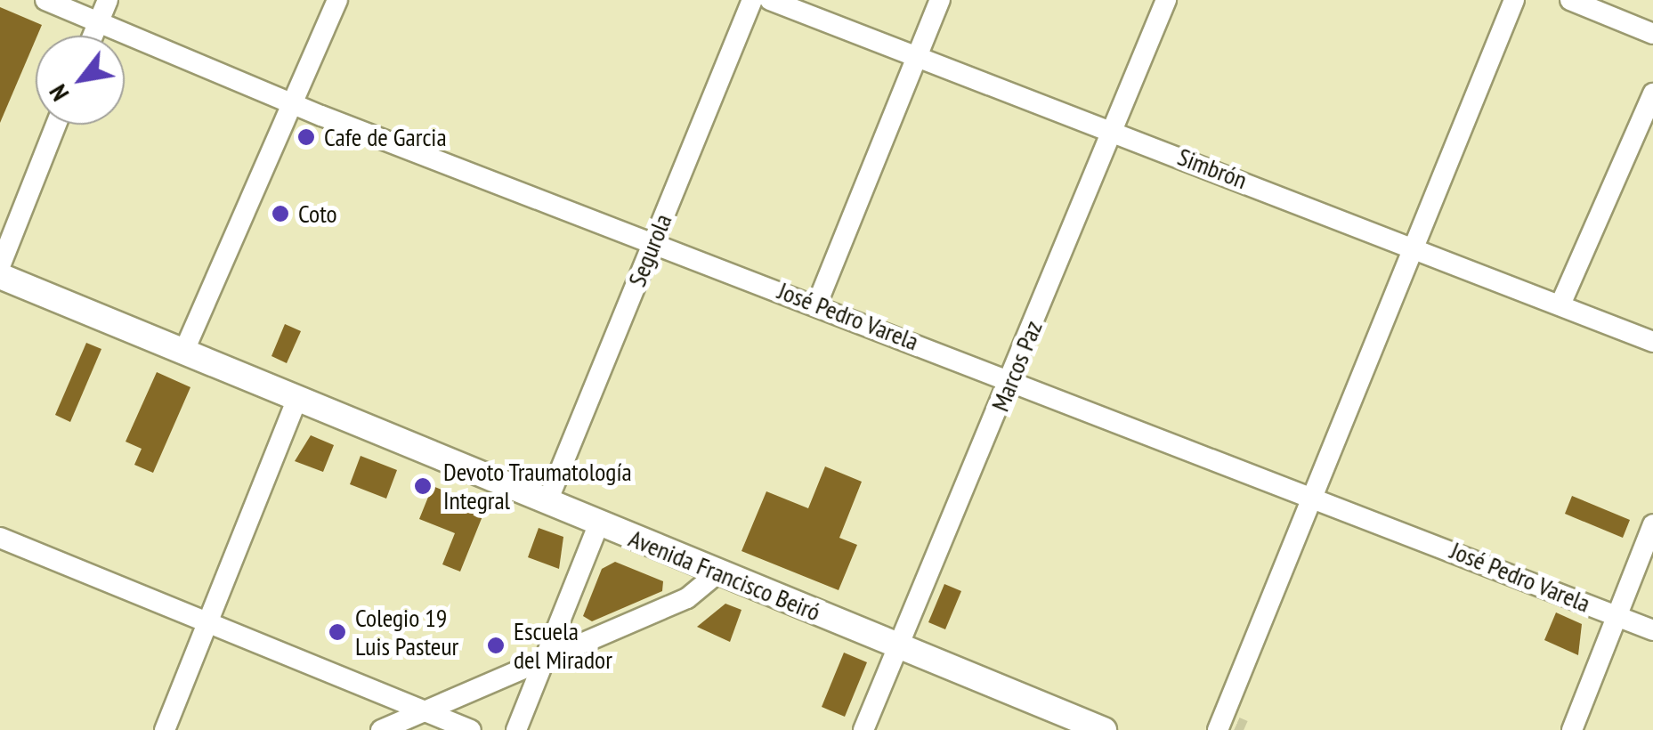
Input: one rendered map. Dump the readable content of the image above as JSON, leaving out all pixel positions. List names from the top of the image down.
{
  "streets": {
    "main road": ["Avenida Francisco Beiró"],
    "street": [
      "Simbrón",
      "Segurola",
      "José Pedro Varela",
      "Marcos Paz"
    ]
  },
  "crossings": [
    ["Simbrón", "Marcos Paz"],
    ["Segurola", "José Pedro Varela"],
    ["Segurola", "Avenida Francisco Beiró"],
    ["José Pedro Varela", "Marcos Paz"],
    ["Marcos Paz", "Avenida Francisco Beiró"]
  ],
  "places": [
    "Cafe de Garcia",
    "Coto",
    "Devoto Traumatología Integral",
    "Colegio 19 Luis Pasteur",
    "Escuela del Mirador"
  ],
  "north": "bottom left"
}
